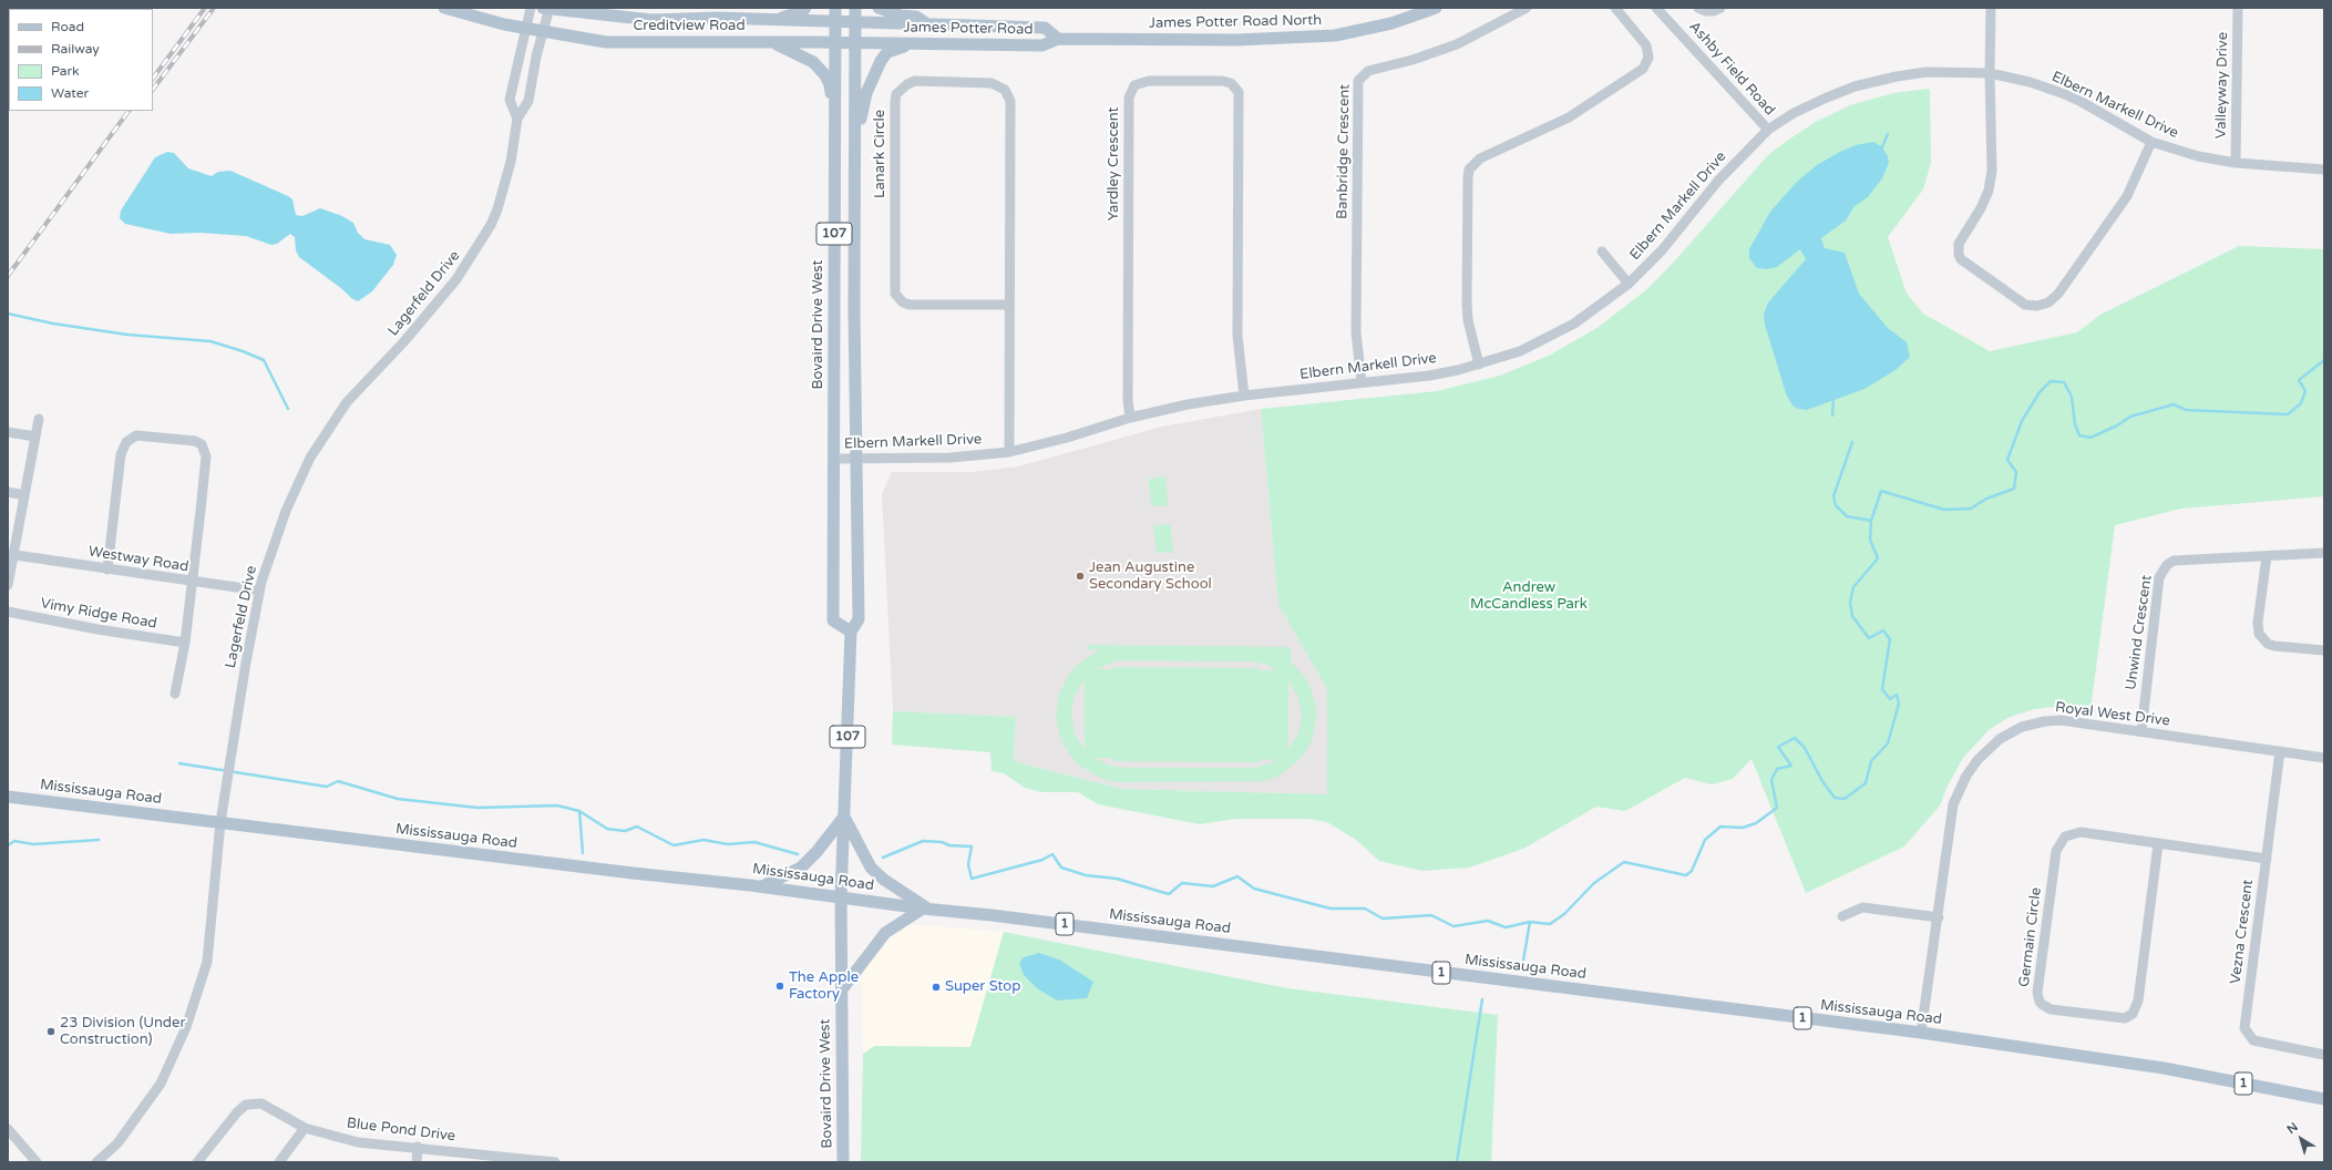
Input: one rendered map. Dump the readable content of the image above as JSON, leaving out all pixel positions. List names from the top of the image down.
{
  "streets": {
    "main road": [
      "James Potter Road North",
      "Creditview Road",
      "James Potter Road",
      "107",
      "Bovaird Drive West",
      "Mississauga Road",
      "1"
    ],
    "street": [
      "Ashby Field Road",
      "Valleyway Drive",
      "Elbern Markell Drive",
      "Banbridge Crescent",
      "Lanark Circle",
      "Yardley Crescent",
      "Lagerfeld Drive",
      "Westway Road",
      "Vimy Ridge Road",
      "Unwind Crescent",
      "Royal West Drive",
      "Vezna Crescent",
      "Germain Circle",
      "Blue Pond Drive"
    ]
  },
  "crossings": [
    ["James Potter Road North", "James Potter Road"],
    ["Creditview Road", "James Potter Road"],
    ["Creditview Road", "Lagerfeld Drive"],
    ["Creditview Road", "Bovaird Drive West"],
    ["James Potter Road", "Bovaird Drive West"],
    ["Ashby Field Road", "Elbern Markell Drive"],
    ["Valleyway Drive", "Elbern Markell Drive"],
    ["Elbern Markell Drive", "Banbridge Crescent"],
    ["Elbern Markell Drive", "Lanark Circle"],
    ["Elbern Markell Drive", "Yardley Crescent"],
    ["Elbern Markell Drive", "Bovaird Drive West"],
    ["Lagerfeld Drive", "Westway Road"],
    ["Lagerfeld Drive", "Mississauga Road"],
    ["Bovaird Drive West", "Mississauga Road"],
    ["Unwind Crescent", "Royal West Drive"],
    ["Royal West Drive", "Mississauga Road"],
    ["Royal West Drive", "Vezna Crescent"],
    ["Vezna Crescent", "Germain Circle"]
  ],
  "parks": ["Andrew McCandless Park"],
  "places": [
    "Jean Augustine Secondary School",
    "The Apple Factory",
    "Super Stop",
    "23 Division (Under Construction)"
  ],
  "legend": [
    "Road",
    "Railway",
    "Park",
    "Water"
  ],
  "north": "top left"
}
